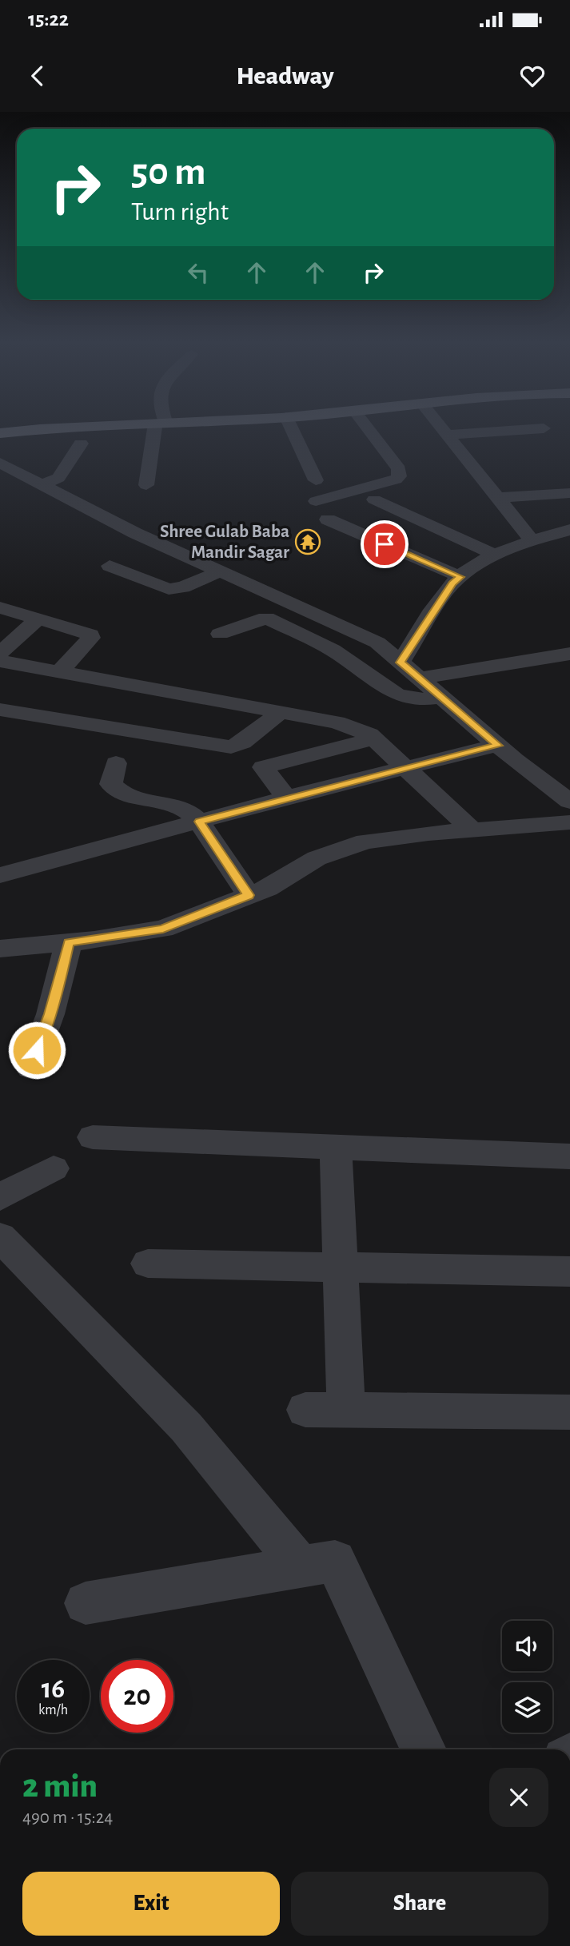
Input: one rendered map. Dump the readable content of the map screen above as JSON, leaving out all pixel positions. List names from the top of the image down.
{
  "places": {
    "temple": ["Shree Gulab Baba Mandir Sagar"]
  },
  "page": {
    "status": "15:22",
    "header": "Headway",
    "turn": ["50 m", "Turn right"],
    "speed": "16 km/h",
    "limit": "20",
    "heading": ["2 min", "490 m · 15:24"],
    "buttons": ["Exit", "Share"]
  }
}
